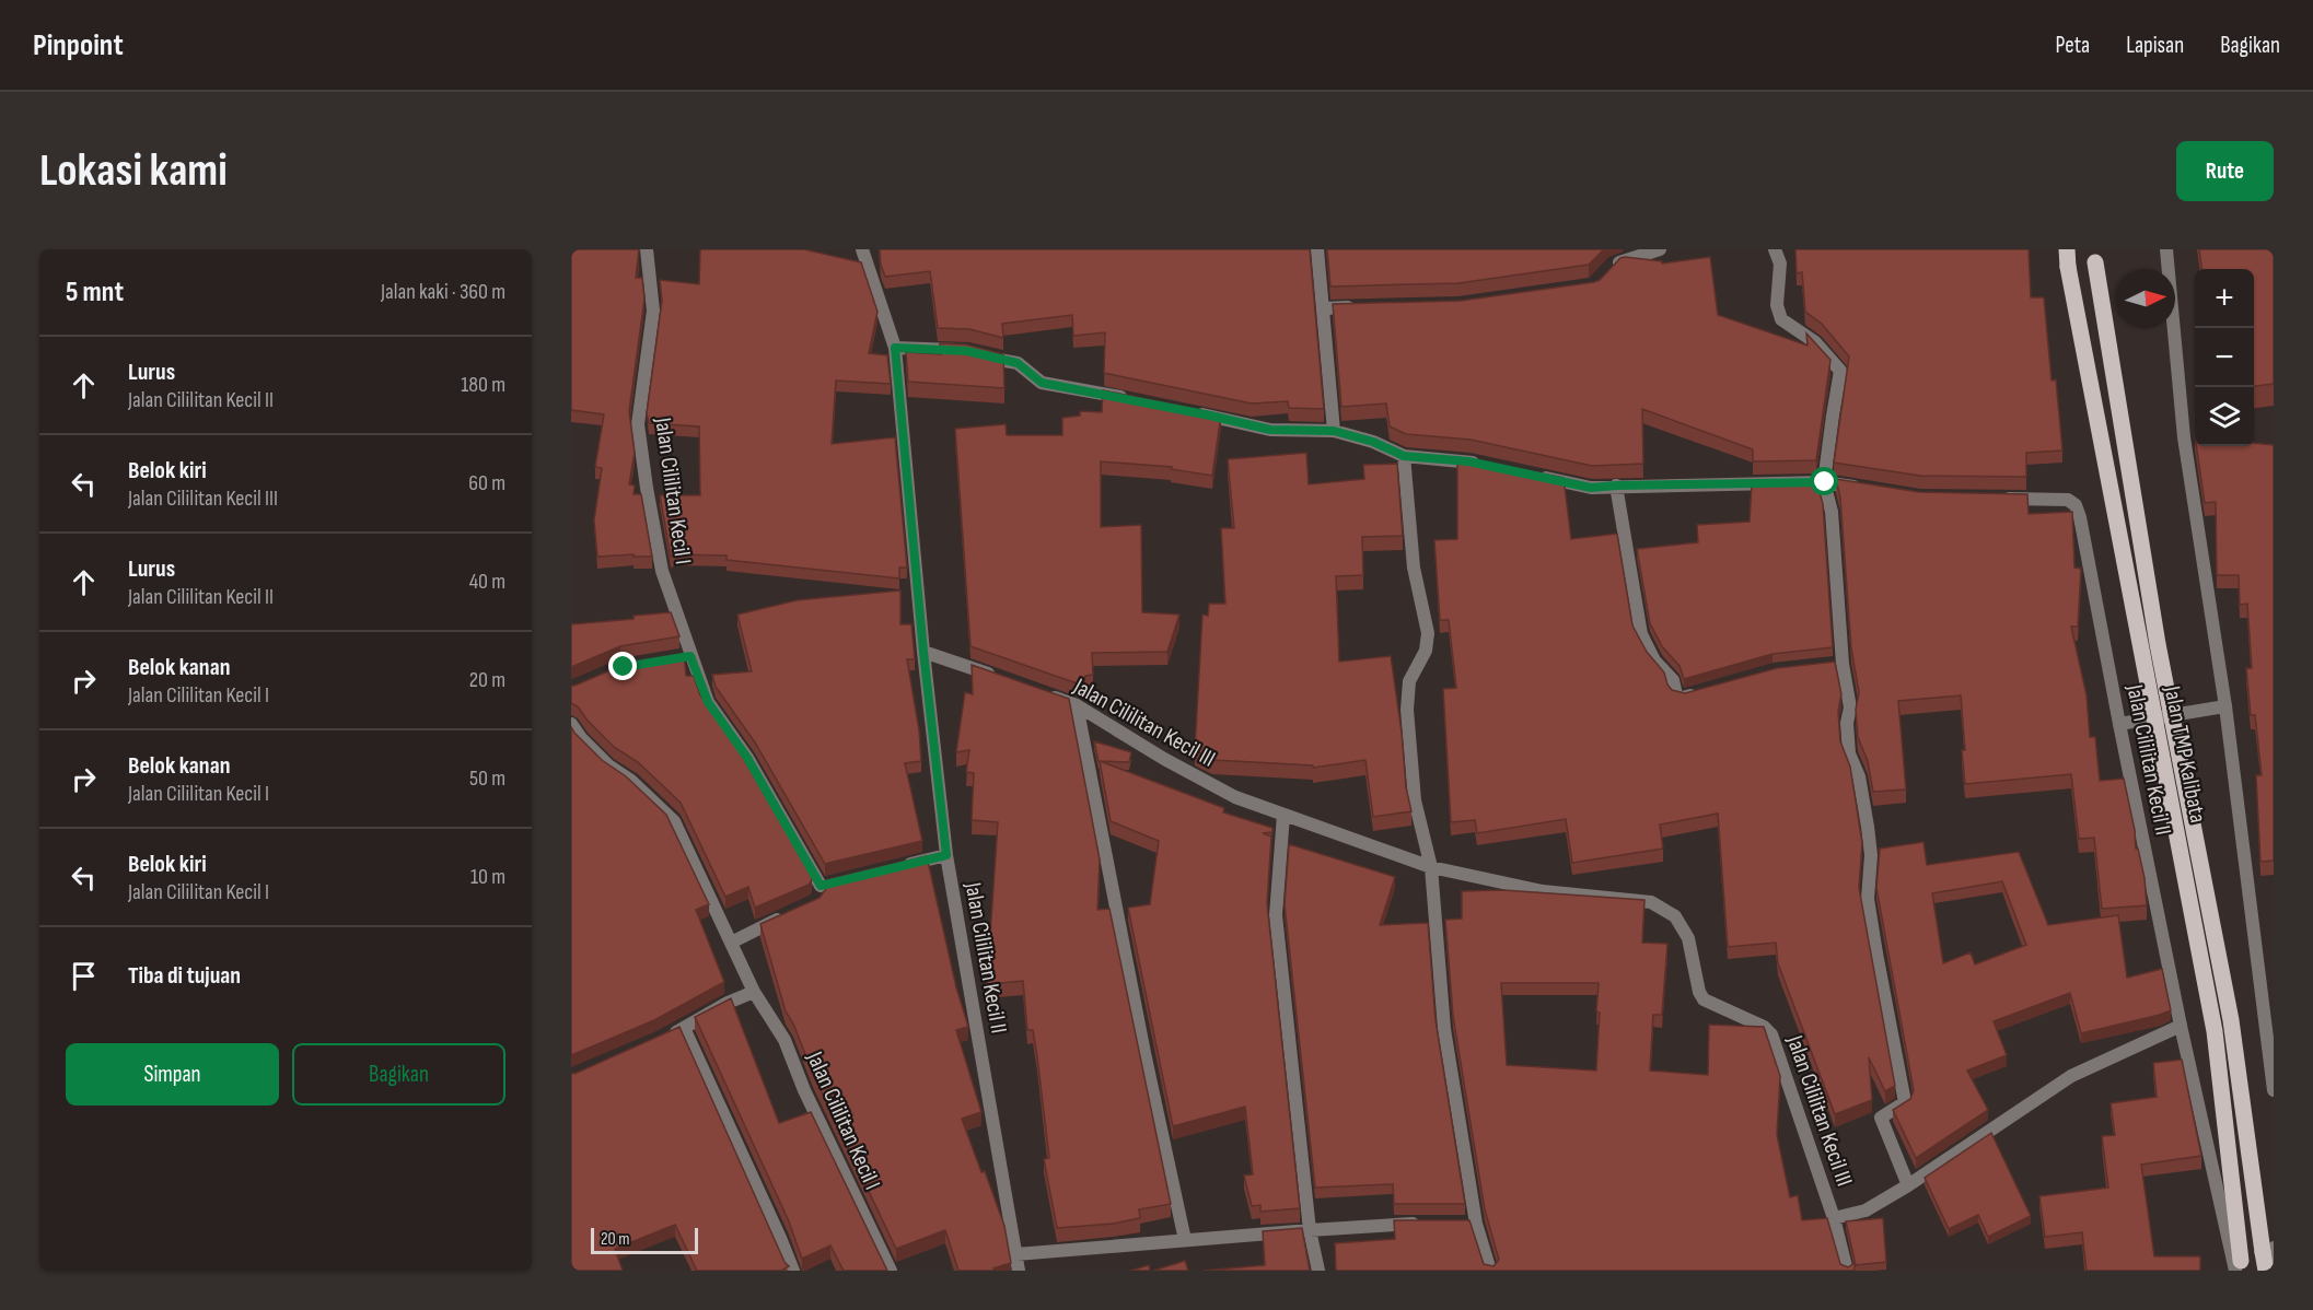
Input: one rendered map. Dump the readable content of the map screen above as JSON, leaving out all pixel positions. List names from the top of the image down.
{
  "streets": {
    "main road": ["Jalan TMP Kalibata"],
    "street": ["Jalan Cililitan Kecil I", "Jalan Cililitan Kecil III", "Jalan Cililitan Kecil II"]
  },
  "crossings": [
    ["Jalan Cililitan Kecil III", "Jalan Cililitan Kecil II"],
    ["Jalan TMP Kalibata", "Jalan Cililitan Kecil II"]
  ],
  "scale_bar": "20 m",
  "north": "right",
  "page": {
    "header": "Pinpoint",
    "nav": ["Peta", "Lapisan", "Bagikan"],
    "buttons": [
      "Rute",
      ["Simpan", "Bagikan"]
    ],
    "title": "Lokasi kami",
    "heading": ["5 mnt", "Jalan kaki · 360 m"],
    "map_buttons": ["+", "−"],
    "list": [
      ["Lurus", "Jalan Cililitan Kecil II", "180 m"],
      ["Belok kiri", "Jalan Cililitan Kecil III", "60 m"],
      ["Lurus", "Jalan Cililitan Kecil II", "40 m"],
      ["Belok kanan", "Jalan Cililitan Kecil I", "20 m"],
      ["Belok kanan", "Jalan Cililitan Kecil I", "50 m"],
      ["Belok kiri", "Jalan Cililitan Kecil I", "10 m"],
      "Tiba di tujuan"
    ],
    "scale": "20 m"
  }
}
